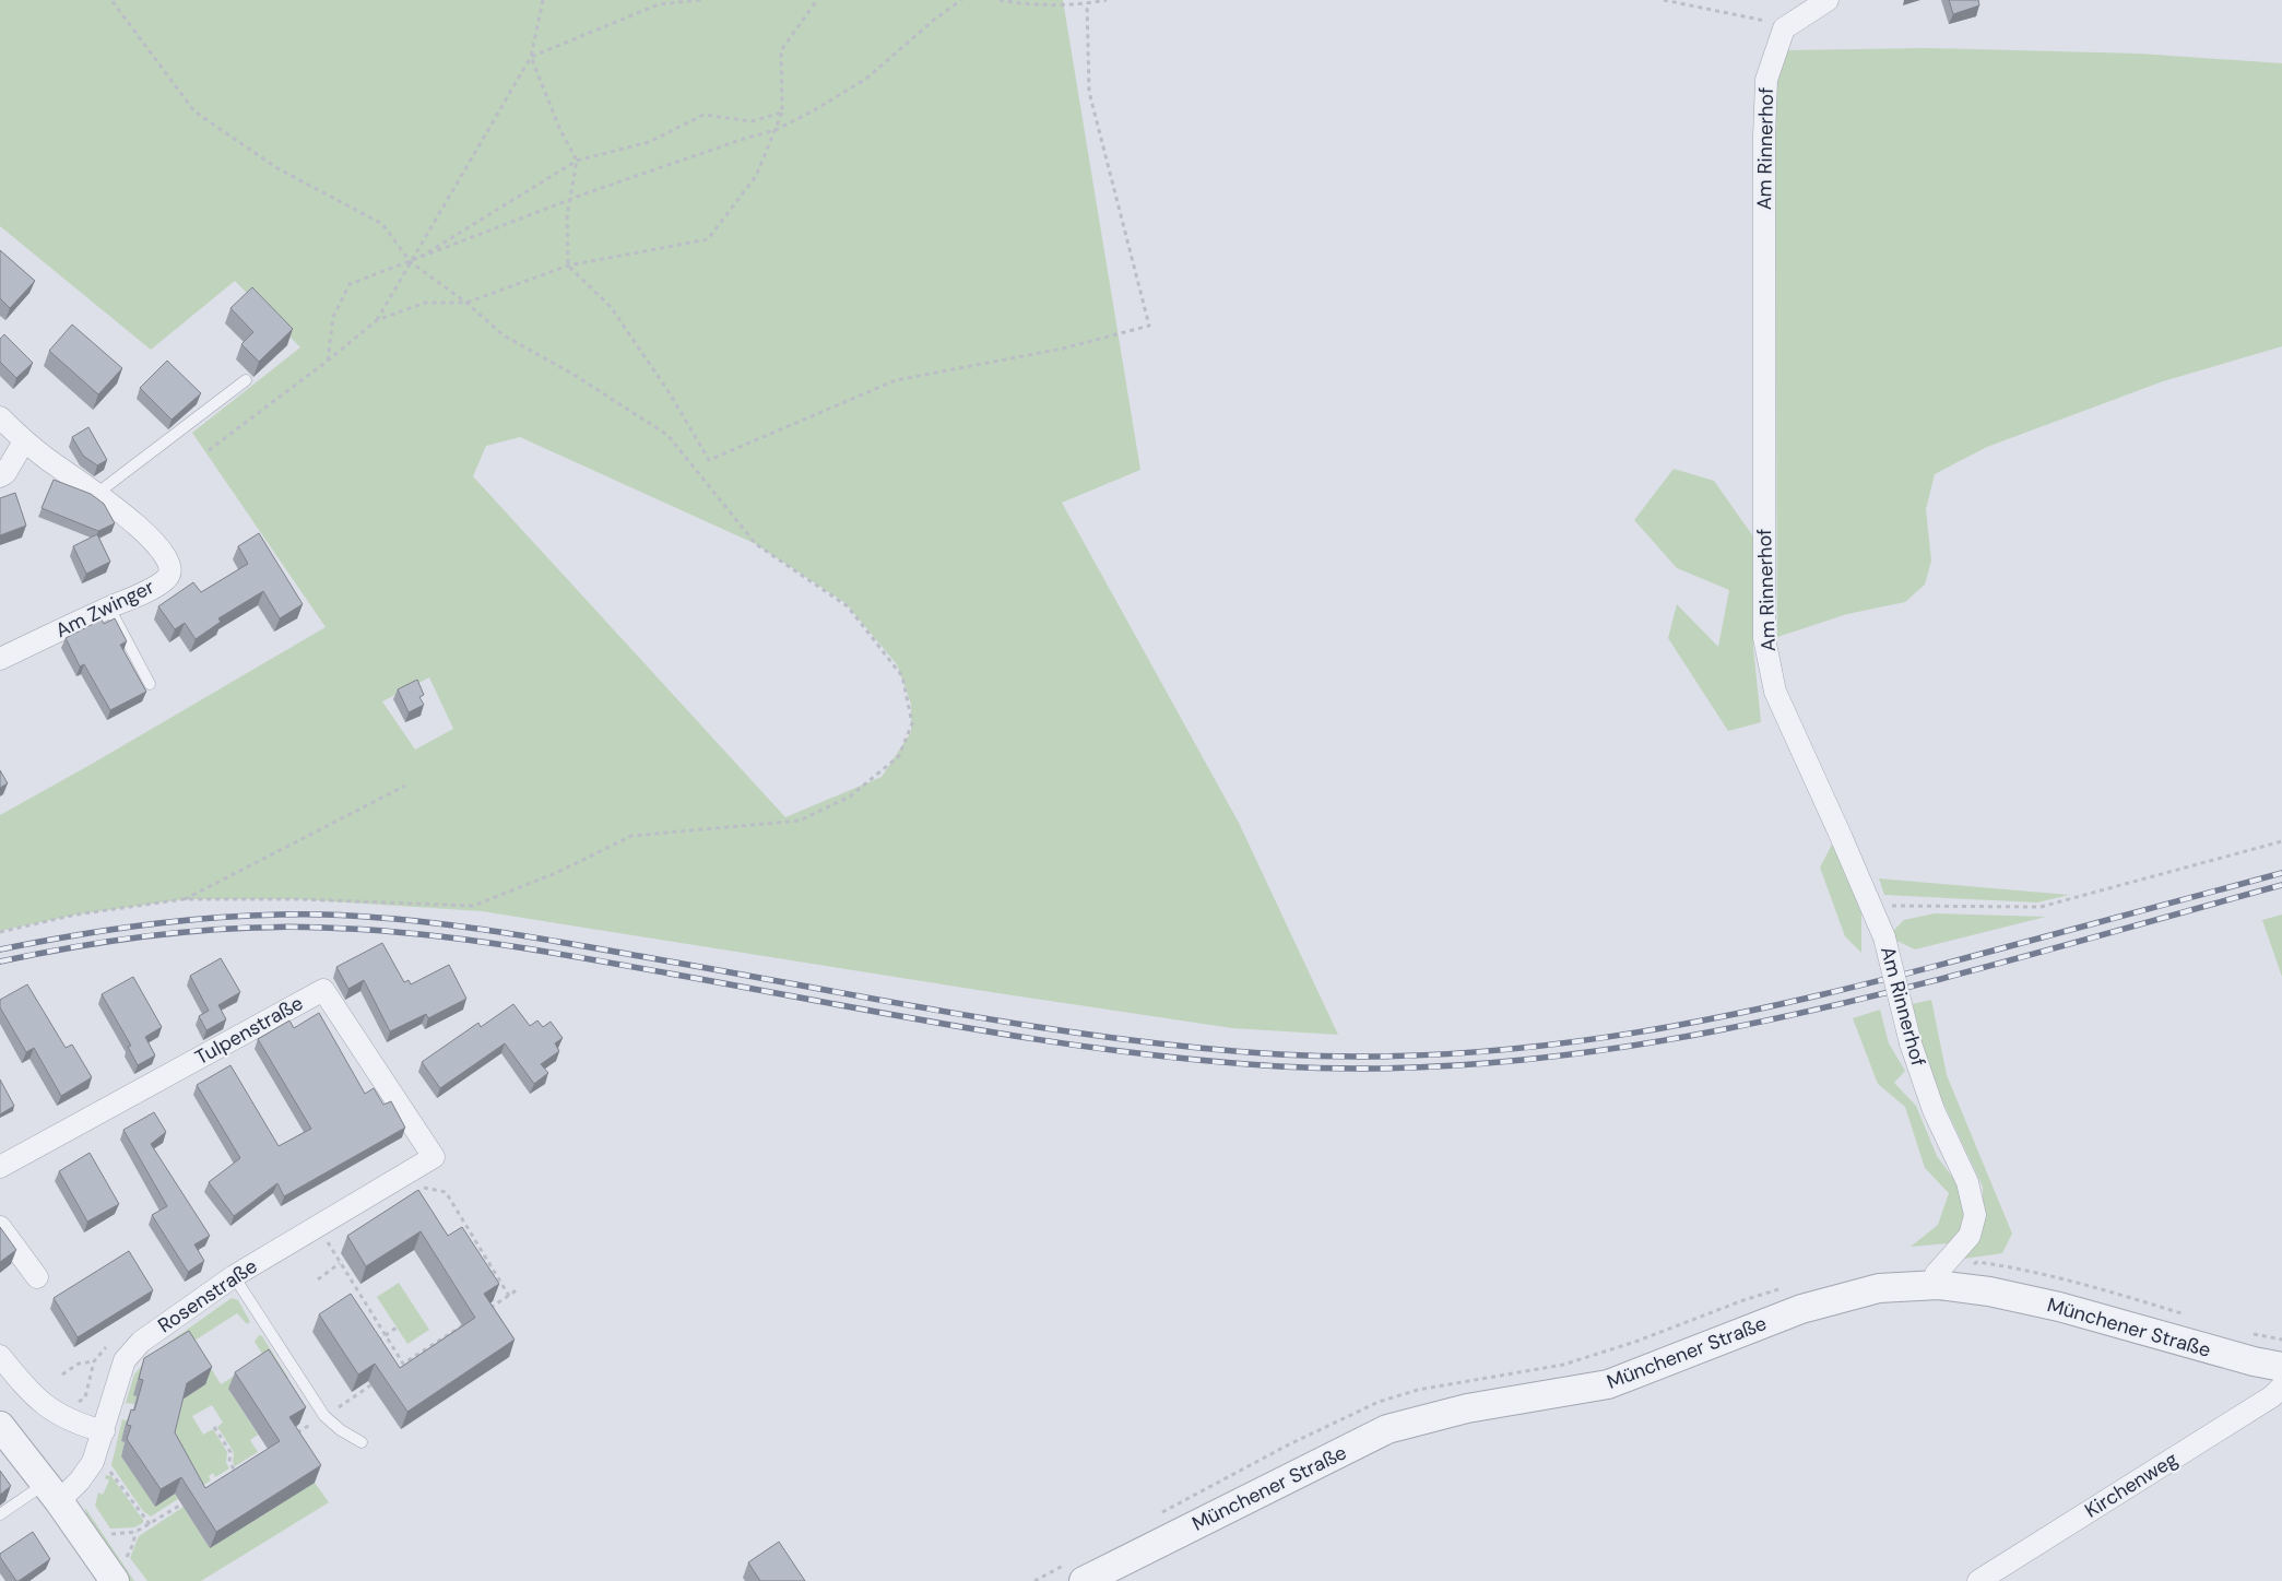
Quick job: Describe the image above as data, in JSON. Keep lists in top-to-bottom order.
{
  "streets": {
    "street": [
      "Am Rinnerhof",
      "Am Zwinger",
      "Tulpenstraße",
      "Rosenstraße",
      "Münchener Straße",
      "Kirchenweg"
    ]
  },
  "crossings": [
    ["Am Rinnerhof", "Münchener Straße"],
    ["Tulpenstraße", "Rosenstraße"]
  ]
}
